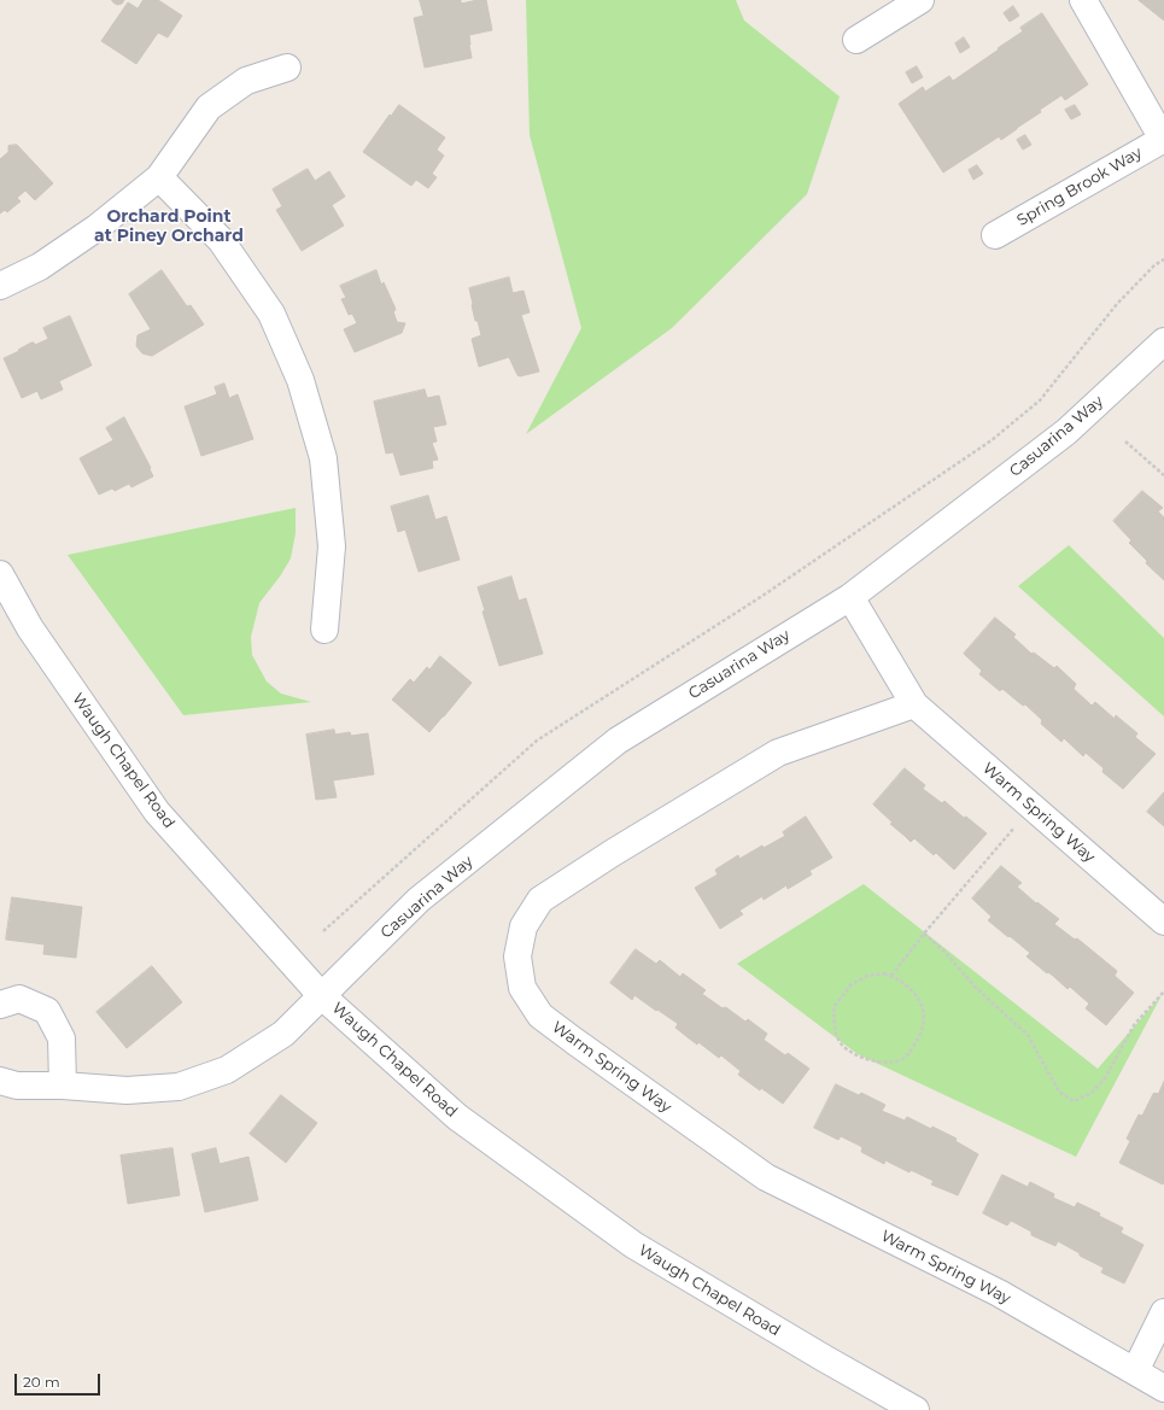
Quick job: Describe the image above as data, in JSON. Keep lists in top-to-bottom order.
{
  "streets": {
    "street": [
      "Spring Brook Way",
      "Casuarina Way",
      "Waugh Chapel Road",
      "Warm Spring Way"
    ]
  },
  "crossings": [
    ["Casuarina Way", "Waugh Chapel Road"],
    ["Casuarina Way", "Warm Spring Way"]
  ],
  "districts": ["Orchard Point at Piney Orchard"],
  "scale_bar": "20 m"
}
